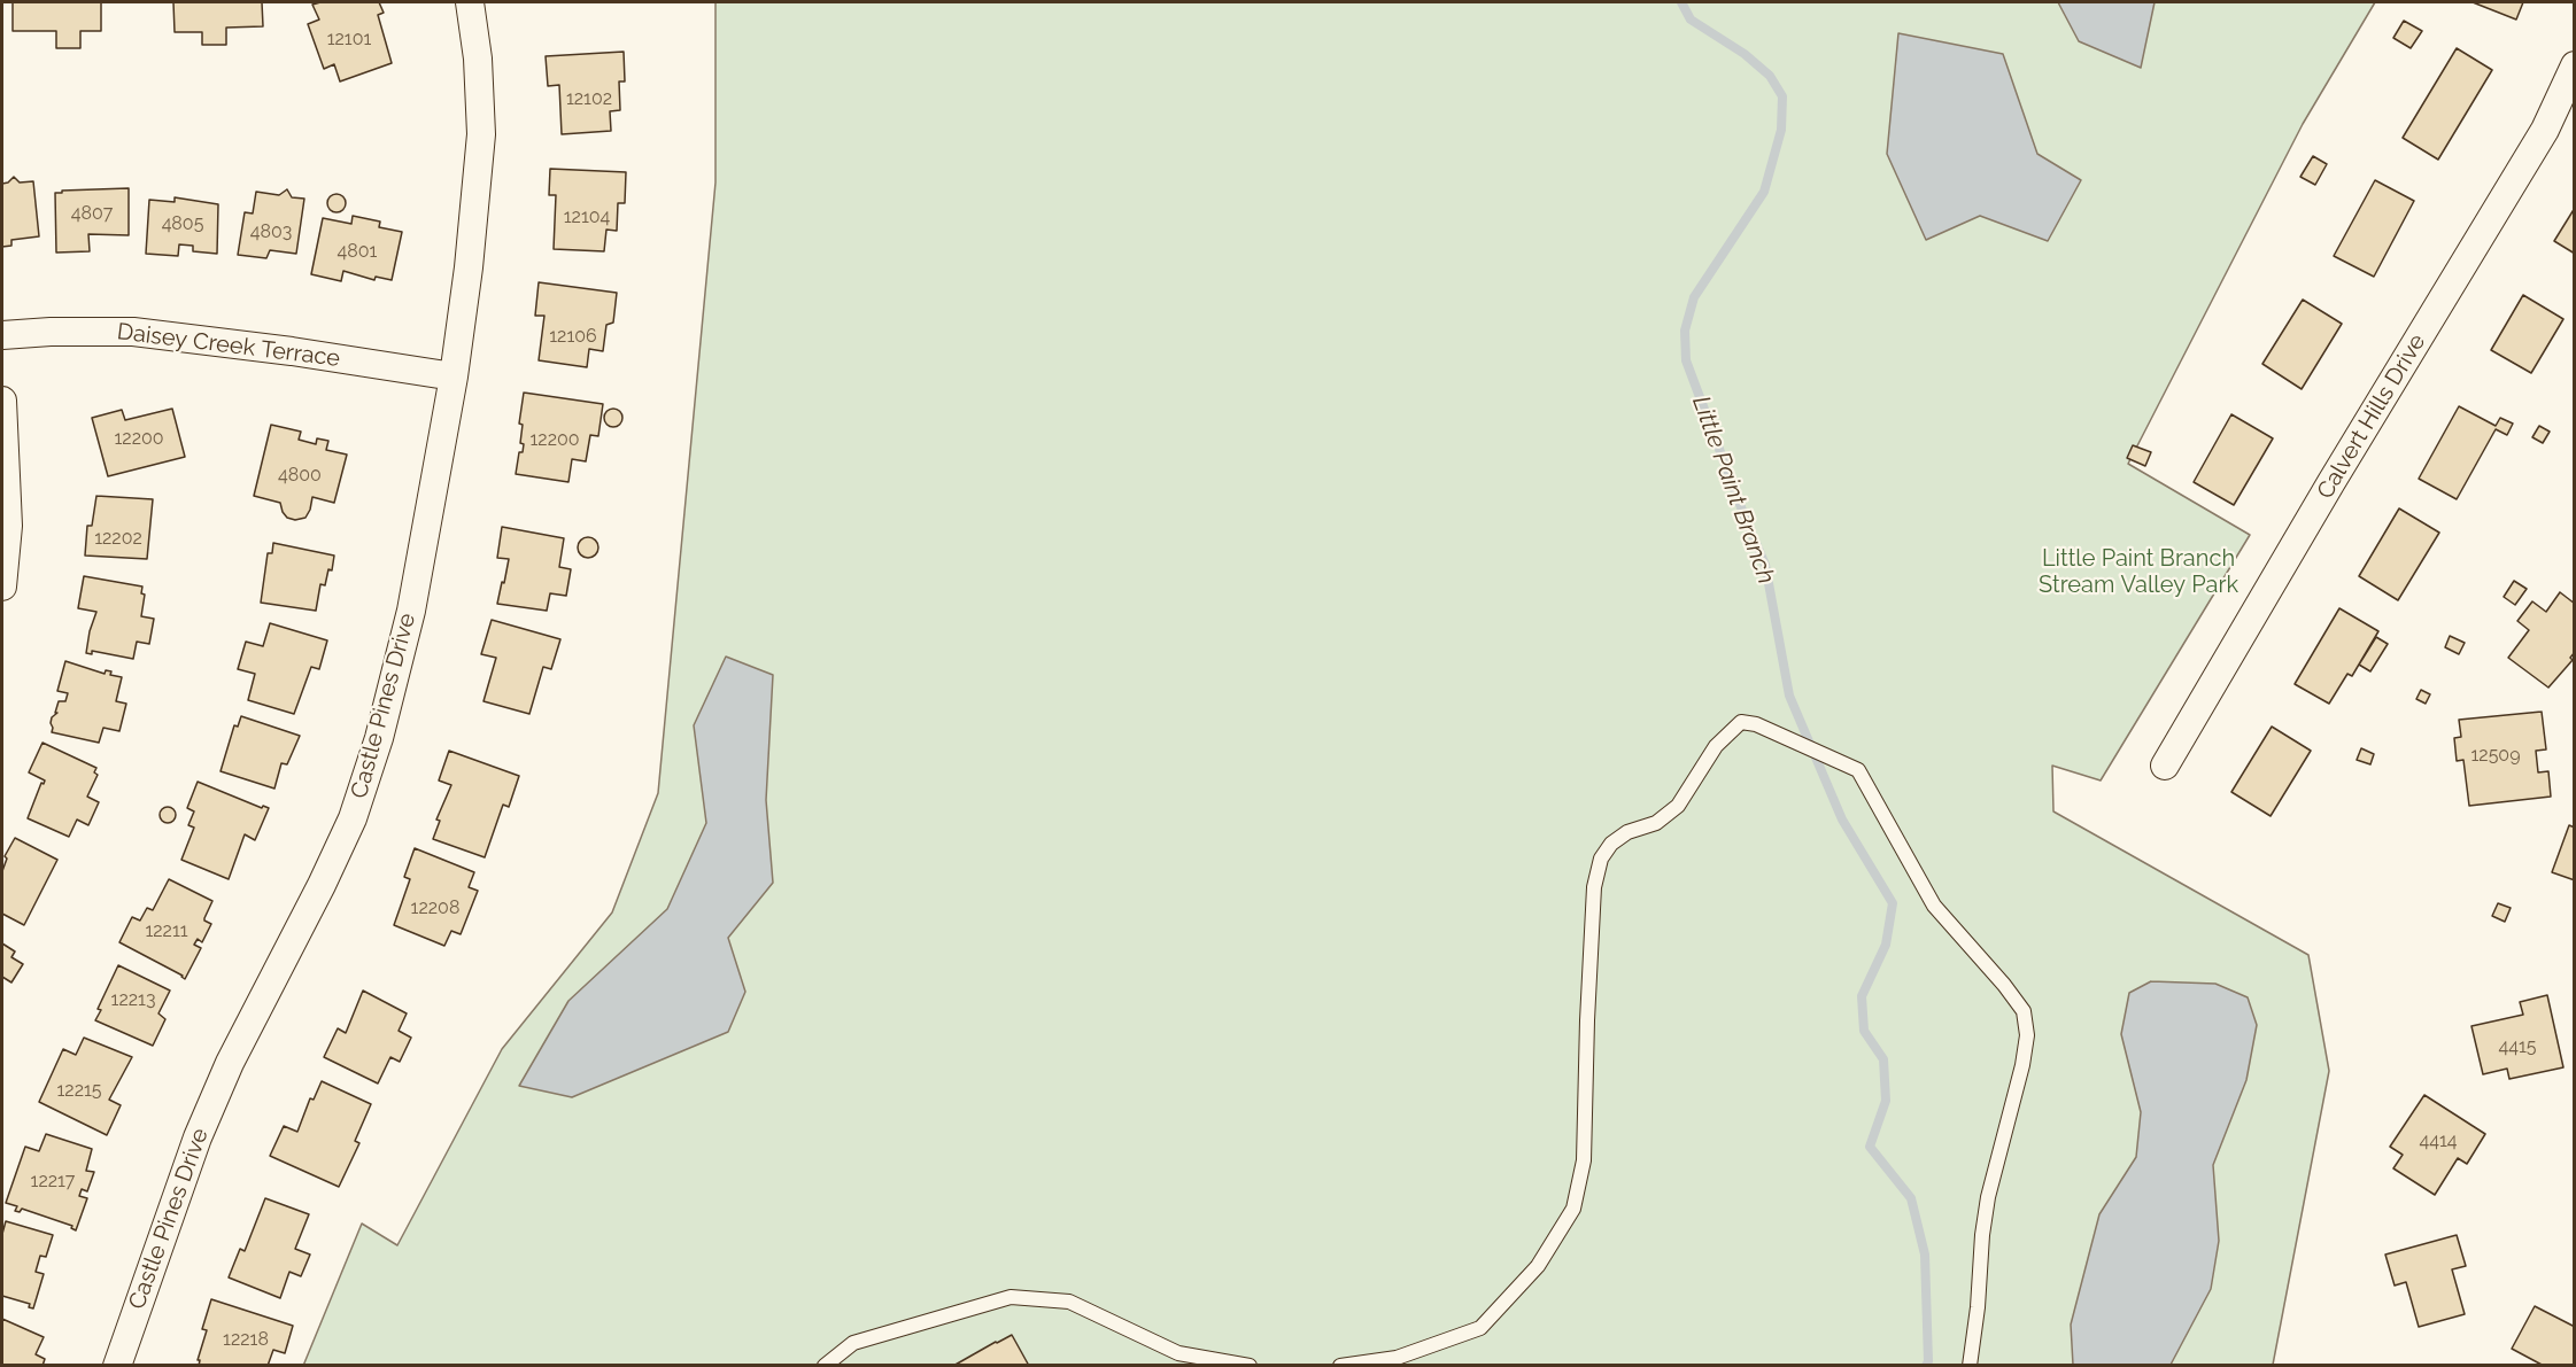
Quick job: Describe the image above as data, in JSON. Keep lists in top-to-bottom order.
{
  "streets": {
    "street": ["Daisey Creek Terrace", "Calvert Hills Drive", "Castle Pines Drive"]
  },
  "crossings": [
    ["Daisey Creek Terrace", "Castle Pines Drive"]
  ],
  "water": ["Little Paint Branch"],
  "parks": ["Little Paint Branch Stream Valley Park"],
  "house_numbers": [
    "12101",
    "12102",
    "4807",
    "12104",
    "4805",
    "4803",
    "4801",
    "12106",
    "12200",
    "12200",
    "4800",
    "12202",
    "12509",
    "12208",
    "12211",
    "12213",
    "4415",
    "12215",
    "4414",
    "12217",
    "12218"
  ]
}
